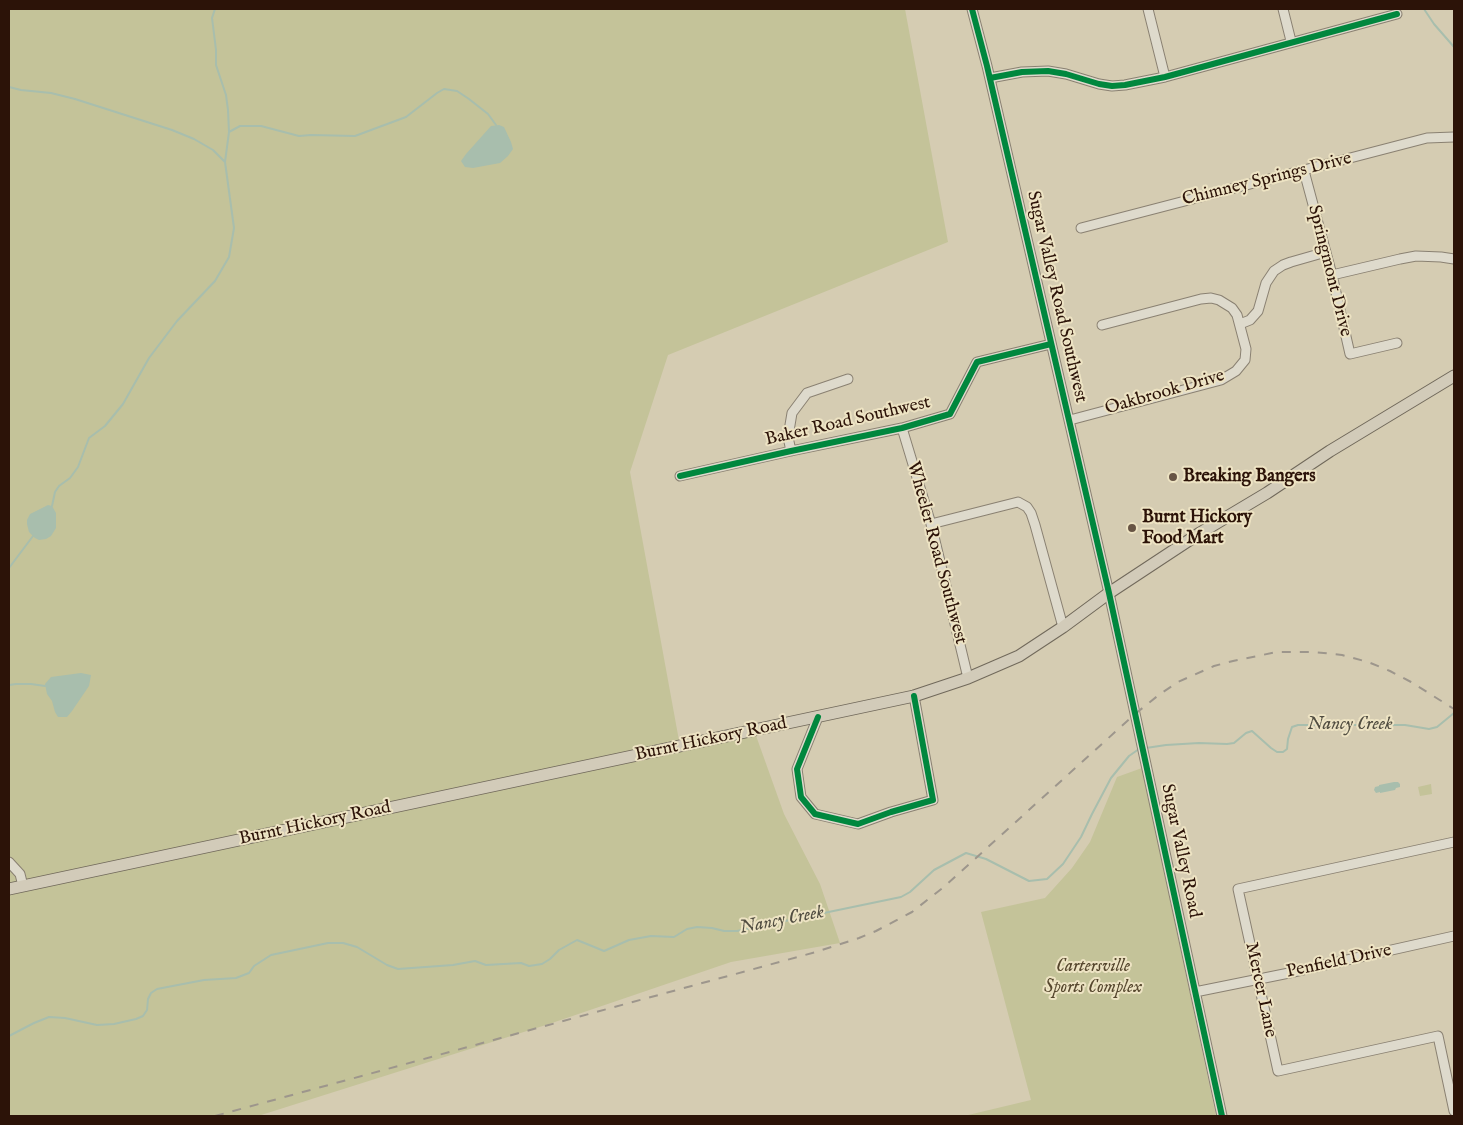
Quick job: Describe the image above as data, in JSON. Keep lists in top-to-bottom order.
{
  "streets": {
    "main road": ["Burnt Hickory Road"],
    "street": [
      "Chimney Springs Drive",
      "Springmont Drive",
      "Sugar Valley Road Southwest",
      "Oakbrook Drive",
      "Baker Road Southwest",
      "Wheeler Road Southwest",
      "Sugar Valley Road",
      "Penfield Drive",
      "Mercer Lane"
    ]
  },
  "crossings": [
    ["Chimney Springs Drive", "Springmont Drive"],
    ["Sugar Valley Road Southwest", "Oakbrook Drive"],
    ["Sugar Valley Road Southwest", "Baker Road Southwest"],
    ["Sugar Valley Road Southwest", "Burnt Hickory Road"],
    ["Sugar Valley Road Southwest", "Sugar Valley Road"],
    ["Baker Road Southwest", "Wheeler Road Southwest"],
    ["Wheeler Road Southwest", "Burnt Hickory Road"],
    ["Burnt Hickory Road", "Sugar Valley Road"],
    ["Sugar Valley Road", "Penfield Drive"],
    ["Penfield Drive", "Mercer Lane"]
  ],
  "water": ["Nancy Creek"],
  "parks": ["Cartersville Sports Complex"],
  "places": ["Breaking Bangers", "Burnt Hickory Food Mart"]
}
